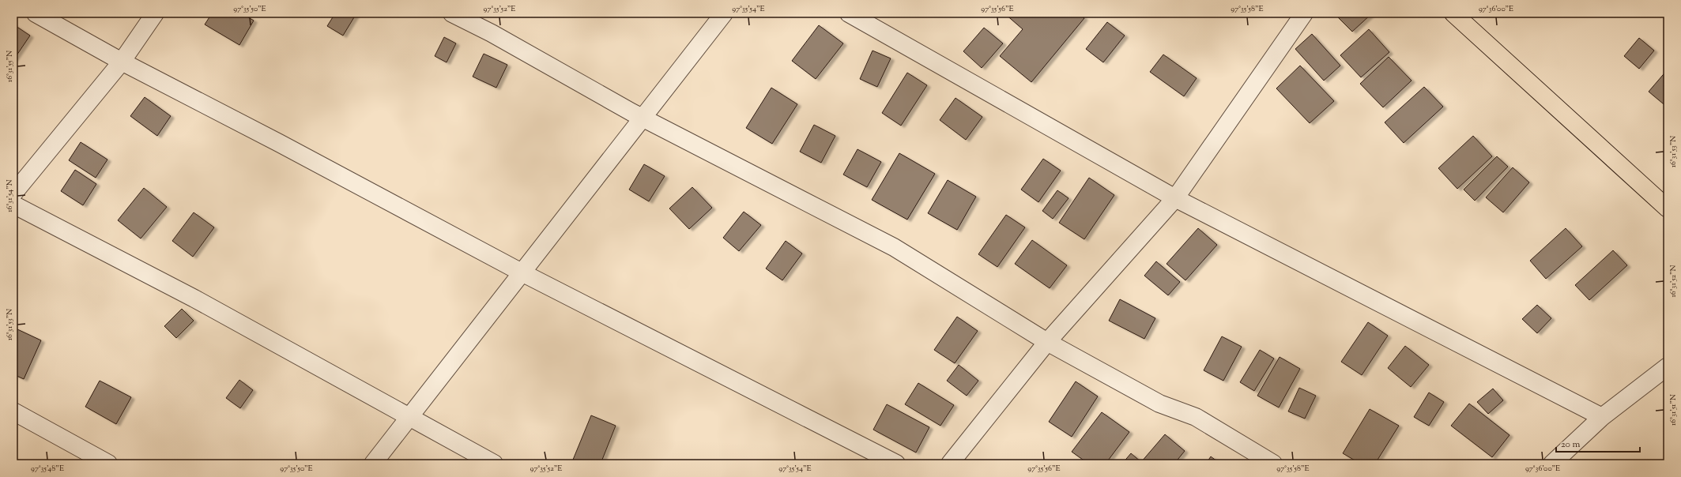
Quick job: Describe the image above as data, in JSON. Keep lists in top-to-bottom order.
{
  "scale_bar": "20 m",
  "coordinates": [
    "97°35'50\"E",
    "97°35'52\"E",
    "97°35'54\"E",
    "97°35'56\"E",
    "97°35'58\"E",
    "97°36'00\"E",
    "16°31'55\"N",
    "16°31'53\"N",
    "16°31'54\"N",
    "16°31'52\"N",
    "16°31'51\"N",
    "97°35'48\"E"
  ]
}
